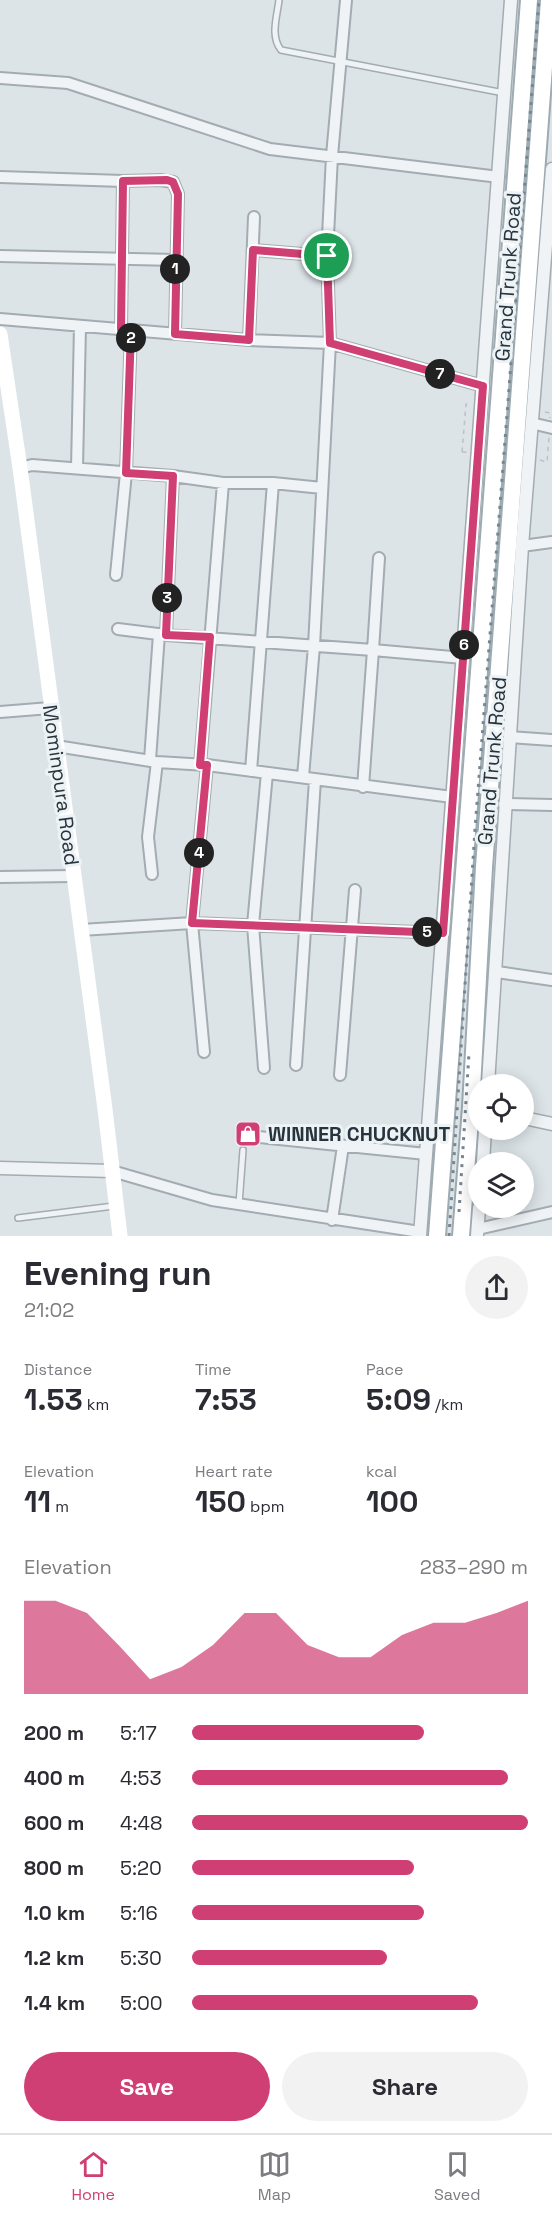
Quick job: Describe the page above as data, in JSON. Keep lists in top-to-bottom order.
{
  "streets": {
    "main road": ["Grand Trunk Road", "Mominpura Road"]
  },
  "places": {
    "shop": ["WINNER CHUCKNUT"]
  },
  "page": {
    "pins": [
      "1",
      "2",
      "7",
      "3",
      "6",
      "4",
      "5"
    ],
    "heading": ["Evening run", "21:02"],
    "stats": [
      ["Distance", "1.53 km"],
      ["Time", "7:53"],
      ["Pace", "5:09 /km"],
      ["Elevation", "11 m"],
      ["Heart rate", "150 bpm"],
      ["kcal", "100"]
    ],
    "chart": ["Elevation", "283–290 m"],
    "list": [
      {
        "name": "200 m",
        "note": "5:17"
      },
      {
        "name": "400 m",
        "note": "4:53"
      },
      {
        "name": "600 m",
        "note": "4:48"
      },
      {
        "name": "800 m",
        "note": "5:20"
      },
      {
        "name": "1.0 km",
        "note": "5:16"
      },
      {
        "name": "1.2 km",
        "note": "5:30"
      },
      {
        "name": "1.4 km",
        "note": "5:00"
      }
    ],
    "buttons": ["Save", "Share"],
    "tabs": ["Home", "Map", "Saved"]
  }
}
